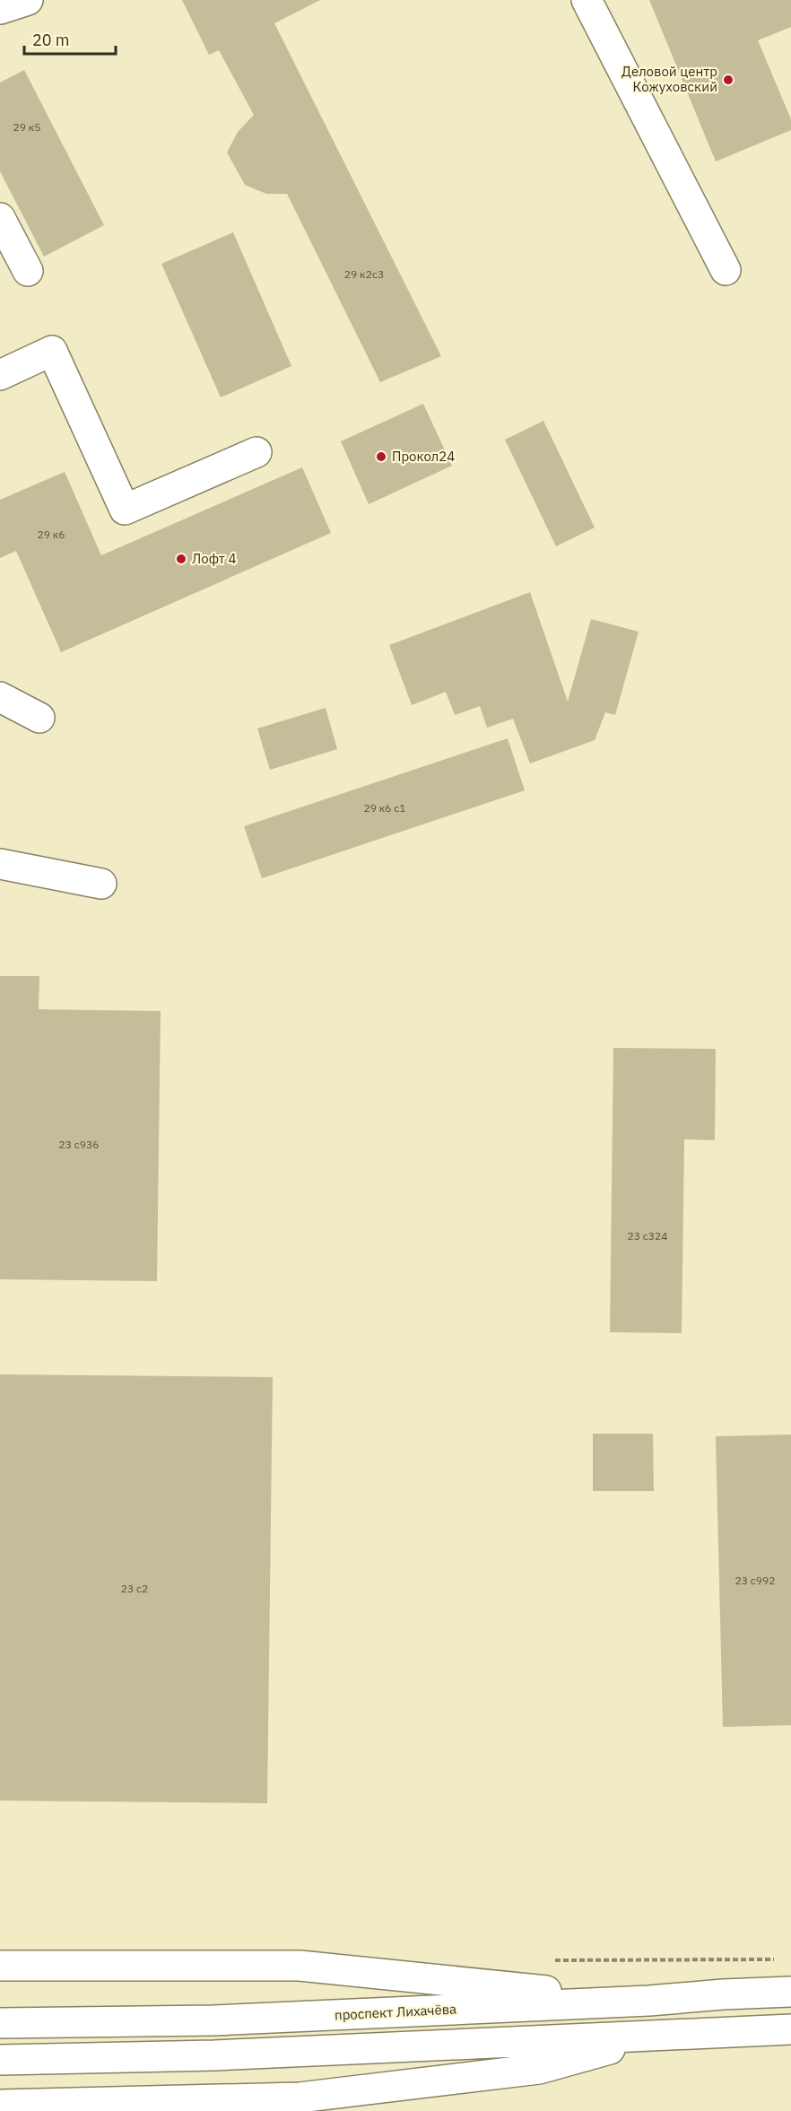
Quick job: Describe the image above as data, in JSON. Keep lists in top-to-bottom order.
{
  "streets": {
    "street": ["проспект Лихачёва"]
  },
  "places": ["Деловой центр Кожуховский", "Прокол24", "Лофт 4"],
  "house_numbers": [
    "29 к5",
    "29 к2с3",
    "29 к6",
    "29 к6 с1",
    "23 с936",
    "23 с324",
    "23 с992",
    "23 с2"
  ],
  "scale_bar": "20 m"
}
